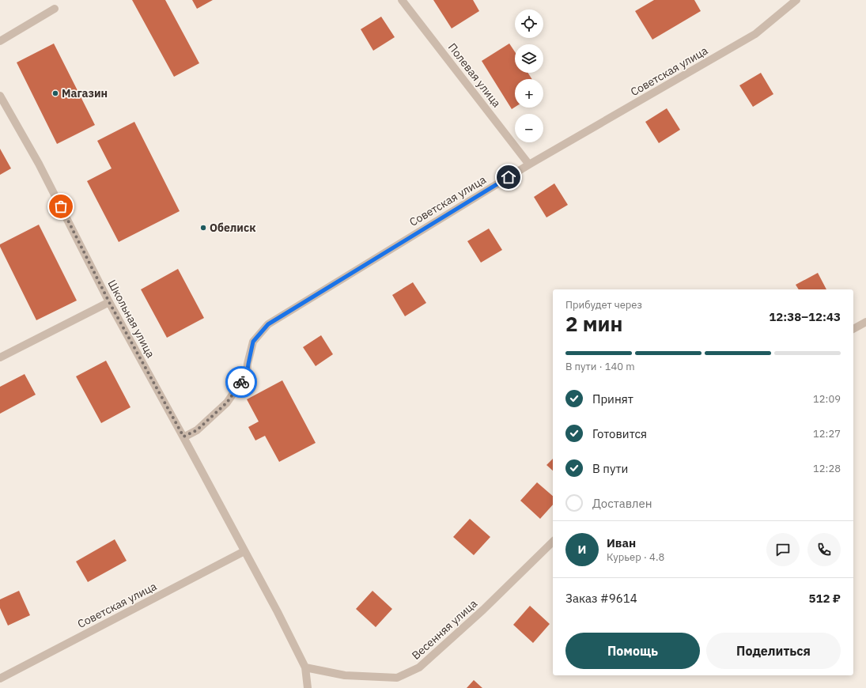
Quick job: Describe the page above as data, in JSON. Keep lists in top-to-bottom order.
{
  "streets": {
    "street": [
      "Советская улица",
      "Полевая улица",
      "Школьная улица",
      "Весенняя улица"
    ]
  },
  "crossings": [
    ["Советская улица", "Полевая улица"],
    ["Советская улица", "Школьная улица"],
    ["Школьная улица", "Весенняя улица"]
  ],
  "places": ["Магазин", "Обелиск"],
  "page": {
    "map_buttons": ["+", "−"],
    "heading": ["2 мин", "Прибудет через", "12:38–12:43"],
    "panel": [
      "Иван",
      "Курьер · 4.8",
      "Заказ #9614",
      "512 ₽"
    ],
    "bar": "В пути · 140 m",
    "list": [
      ["Принят", "12:09"],
      ["Готовится", "12:27"],
      ["В пути", "12:28"],
      "Доставлен"
    ],
    "round": "И",
    "buttons": ["Помощь", "Поделиться"]
  }
}
